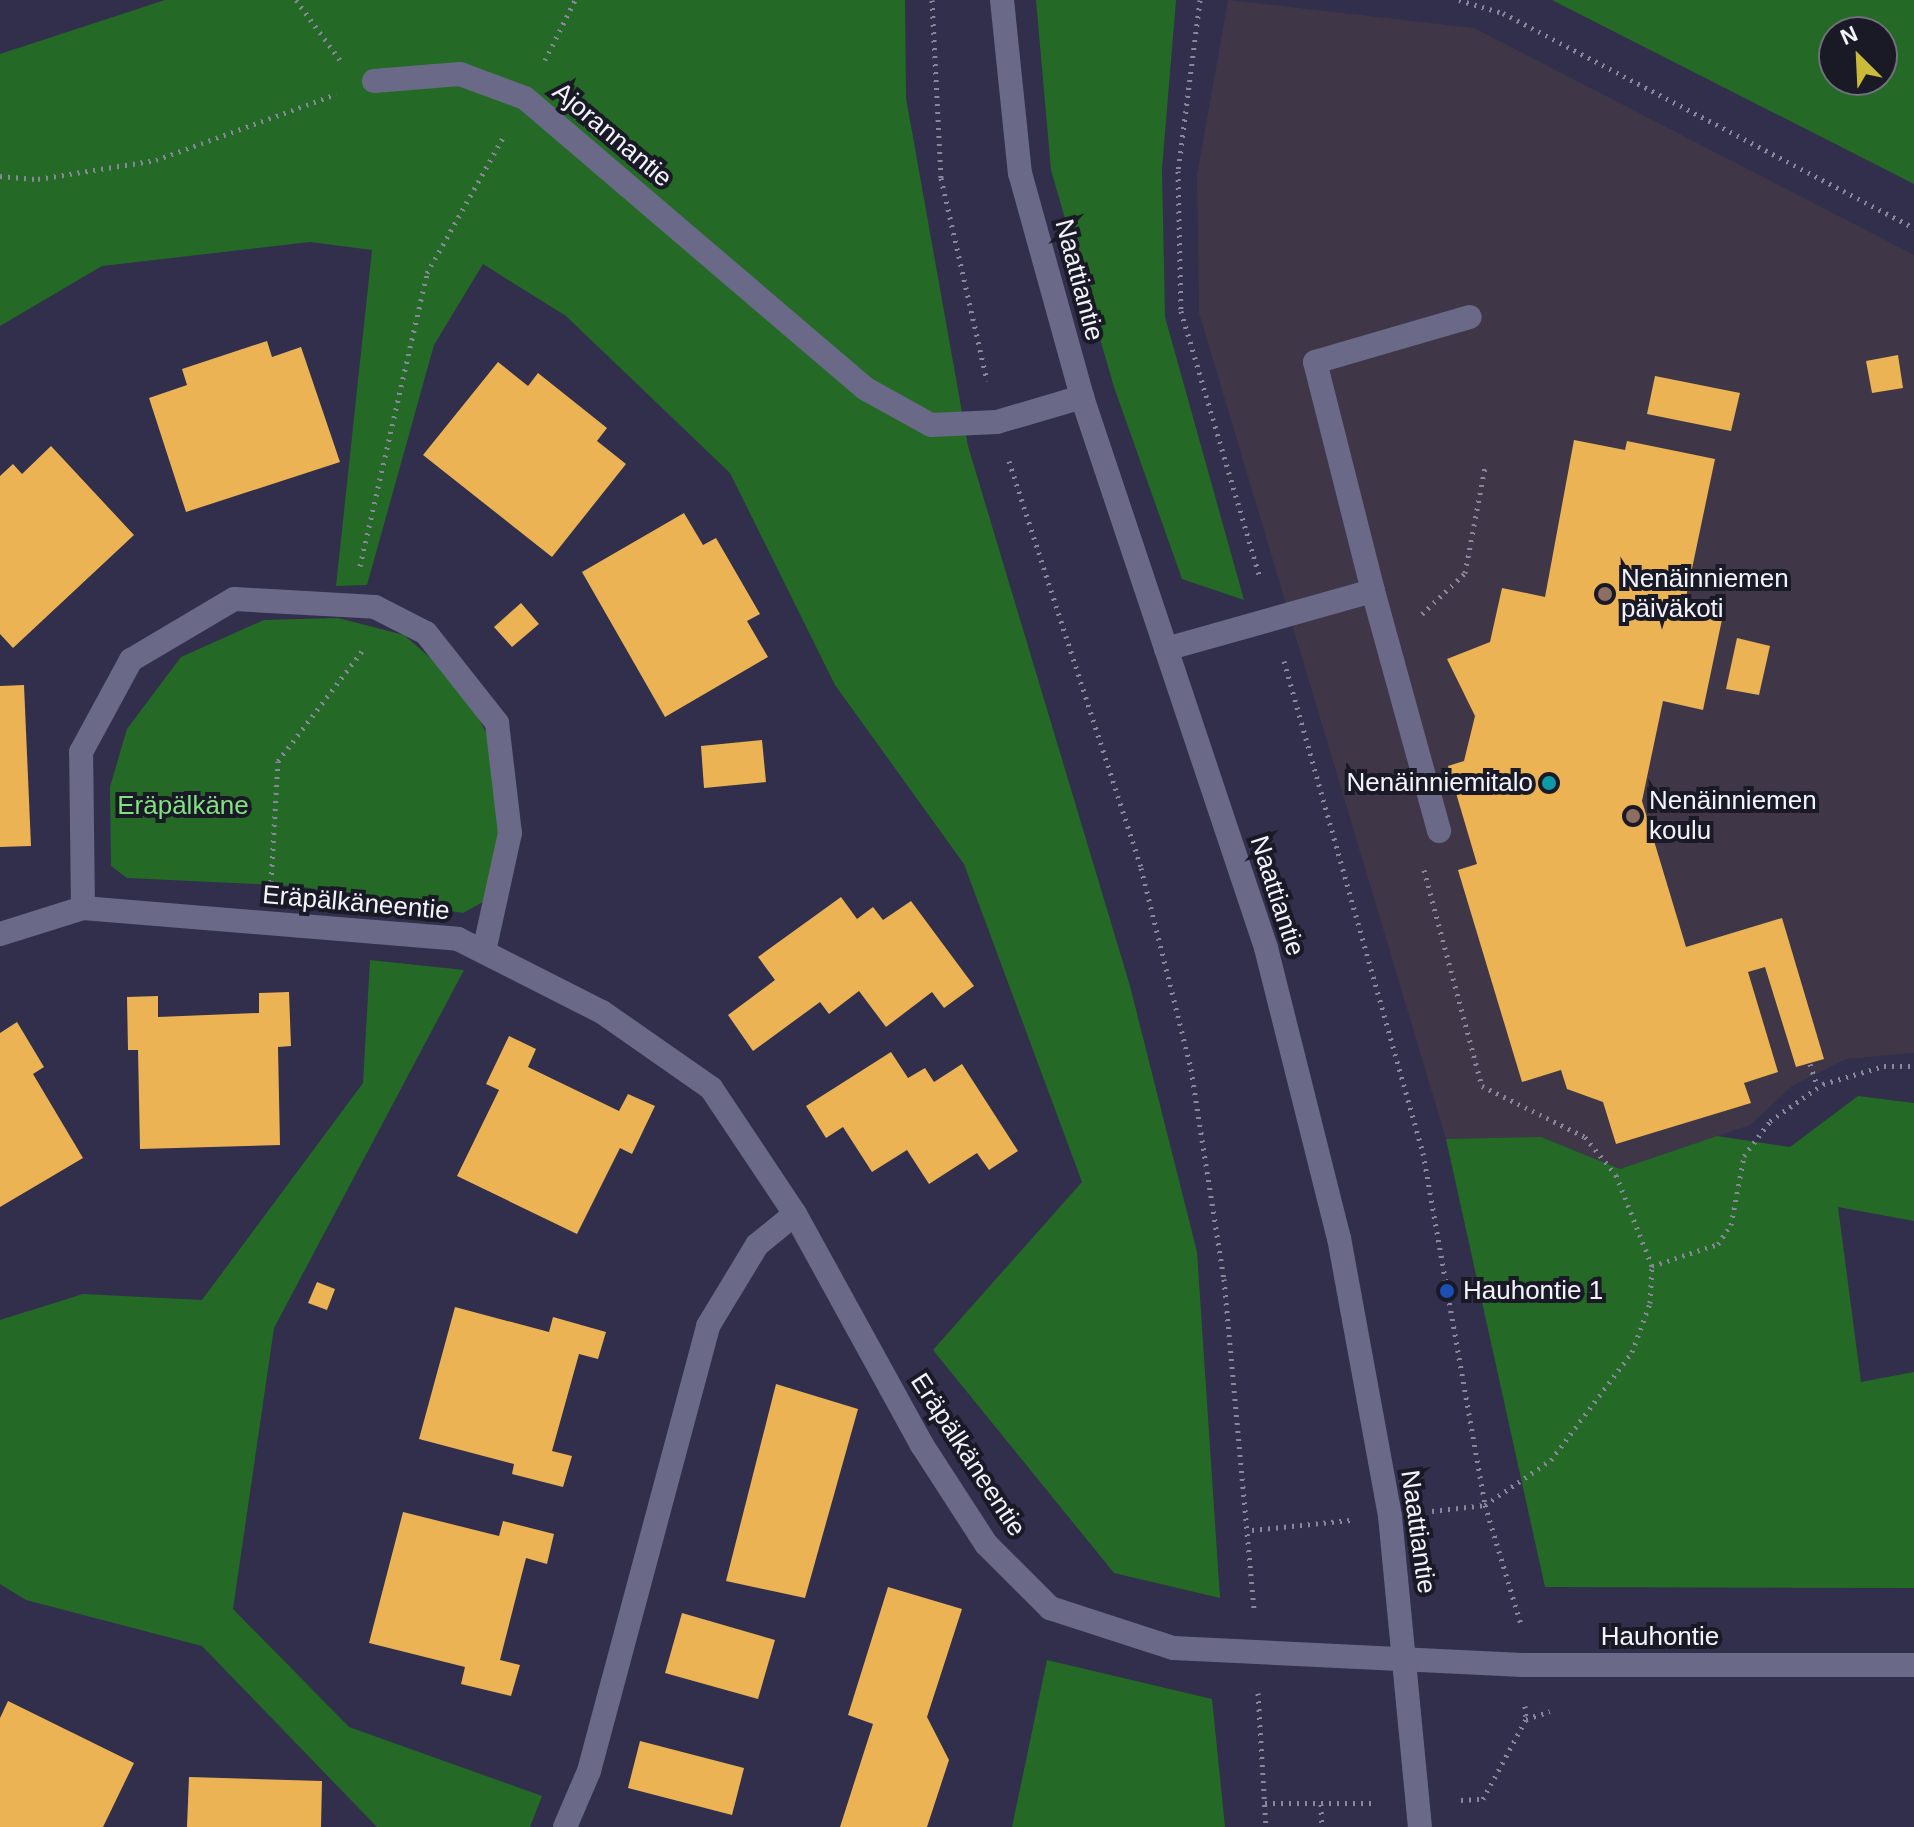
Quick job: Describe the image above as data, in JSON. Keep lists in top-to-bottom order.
{
  "streets": {
    "street": [
      "Ajorannantie",
      "Naattiantie",
      "Eräpälkäneentie",
      "Hauhontie"
    ]
  },
  "crossings": [
    ["Ajorannantie", "Naattiantie"],
    ["Naattiantie", "Eräpälkäneentie"],
    ["Naattiantie", "Hauhontie"],
    ["Eräpälkäneentie", "Hauhontie"]
  ],
  "parks": ["Eräpälkäne"],
  "places": [
    "Nenäinniemen päiväkoti",
    "Nenäinniemitalo",
    "Nenäinniemen koulu",
    "Hauhontie 1"
  ],
  "north": "top left"
}
